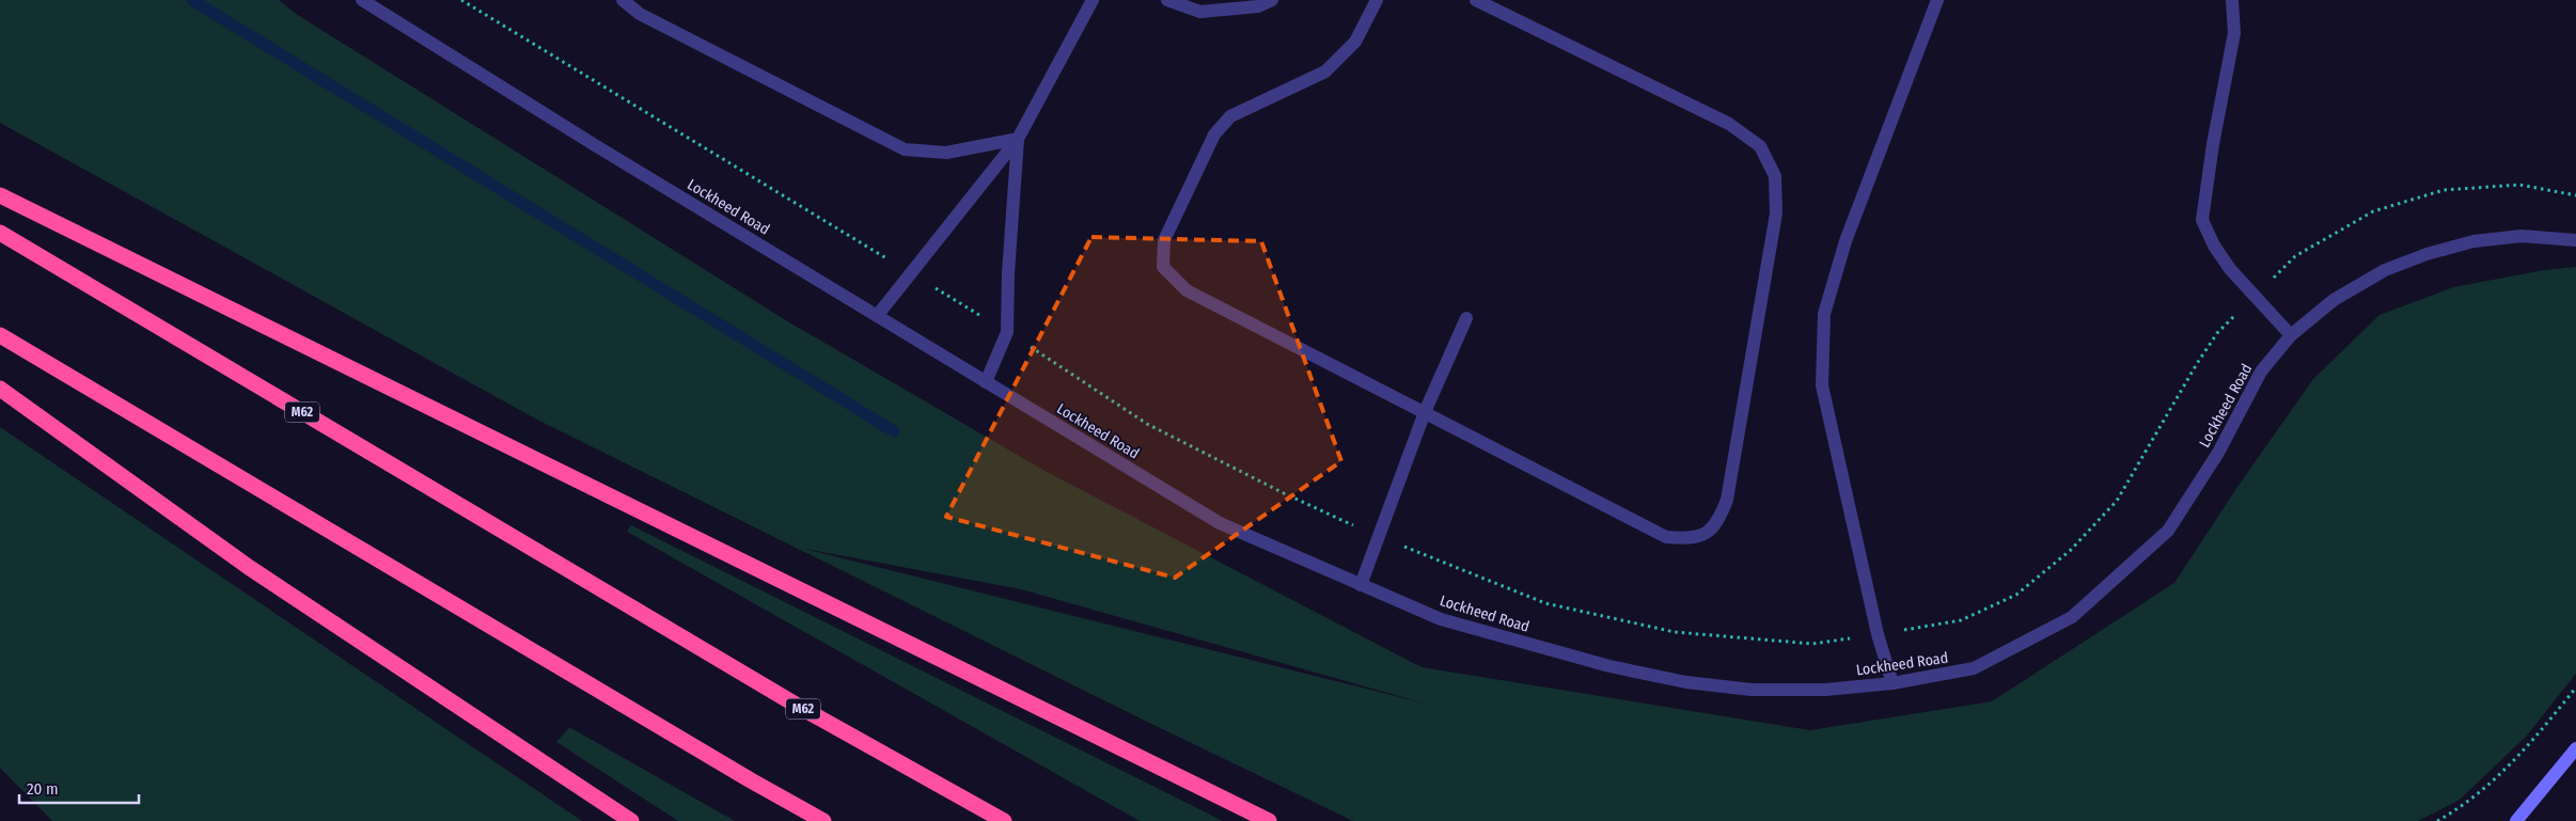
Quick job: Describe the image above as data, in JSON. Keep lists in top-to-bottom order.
{
  "streets": {
    "highway": ["M62"],
    "street": ["Lockheed Road"]
  },
  "scale_bar": "20 m"
}
